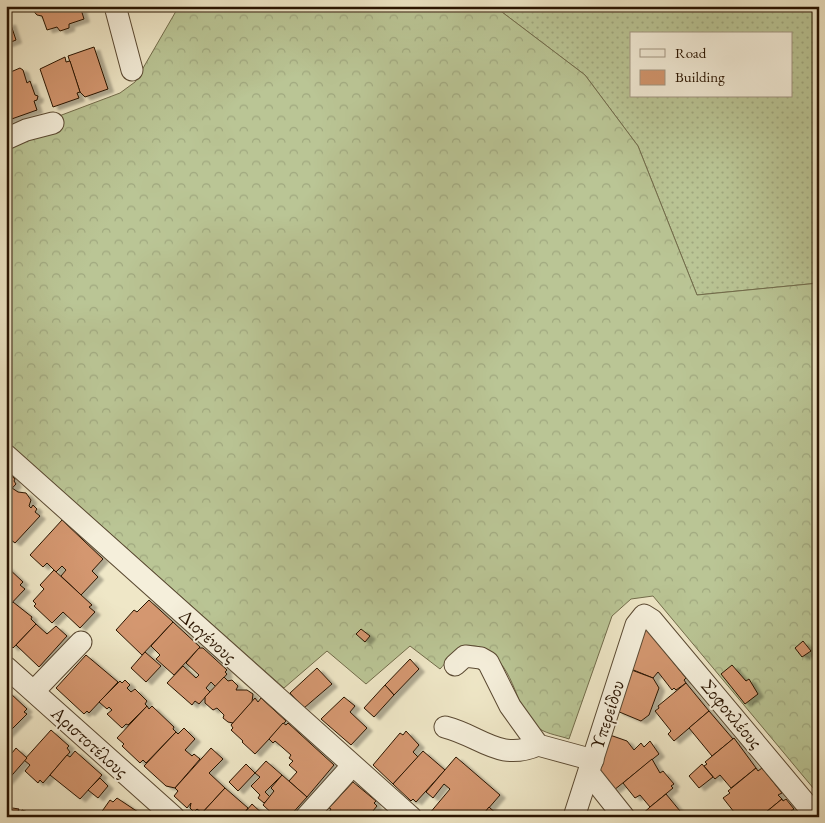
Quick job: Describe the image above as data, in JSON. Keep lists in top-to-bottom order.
{
  "streets": {
    "street": [
      "Διογένους",
      "Σοφοκλέους",
      "Υπερείδου",
      "Αριστοτέλους"
    ]
  },
  "crossings": [
    ["Σοφοκλέους", "Υπερείδου"]
  ],
  "legend": ["Road", "Building"]
}
